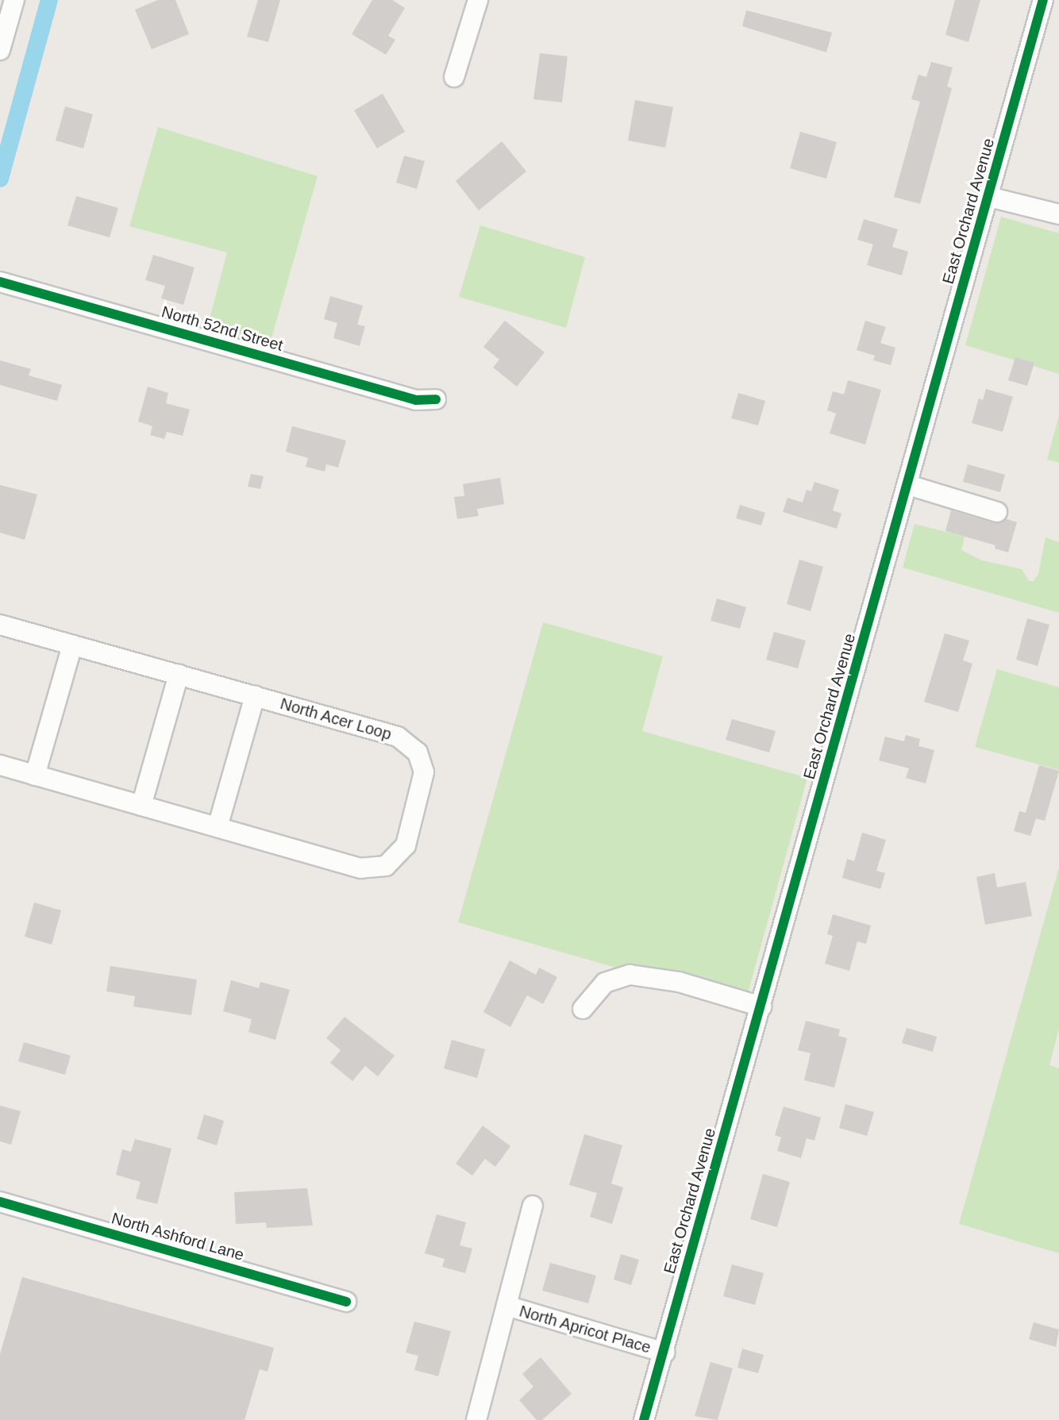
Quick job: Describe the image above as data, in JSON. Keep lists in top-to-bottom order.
{
  "streets": {
    "street": [
      "East Orchard Avenue",
      "North 52nd Street",
      "North Acer Loop",
      "North Ashford Lane",
      "North Apricot Place"
    ]
  },
  "crossings": [
    ["East Orchard Avenue", "North Apricot Place"]
  ]
}
